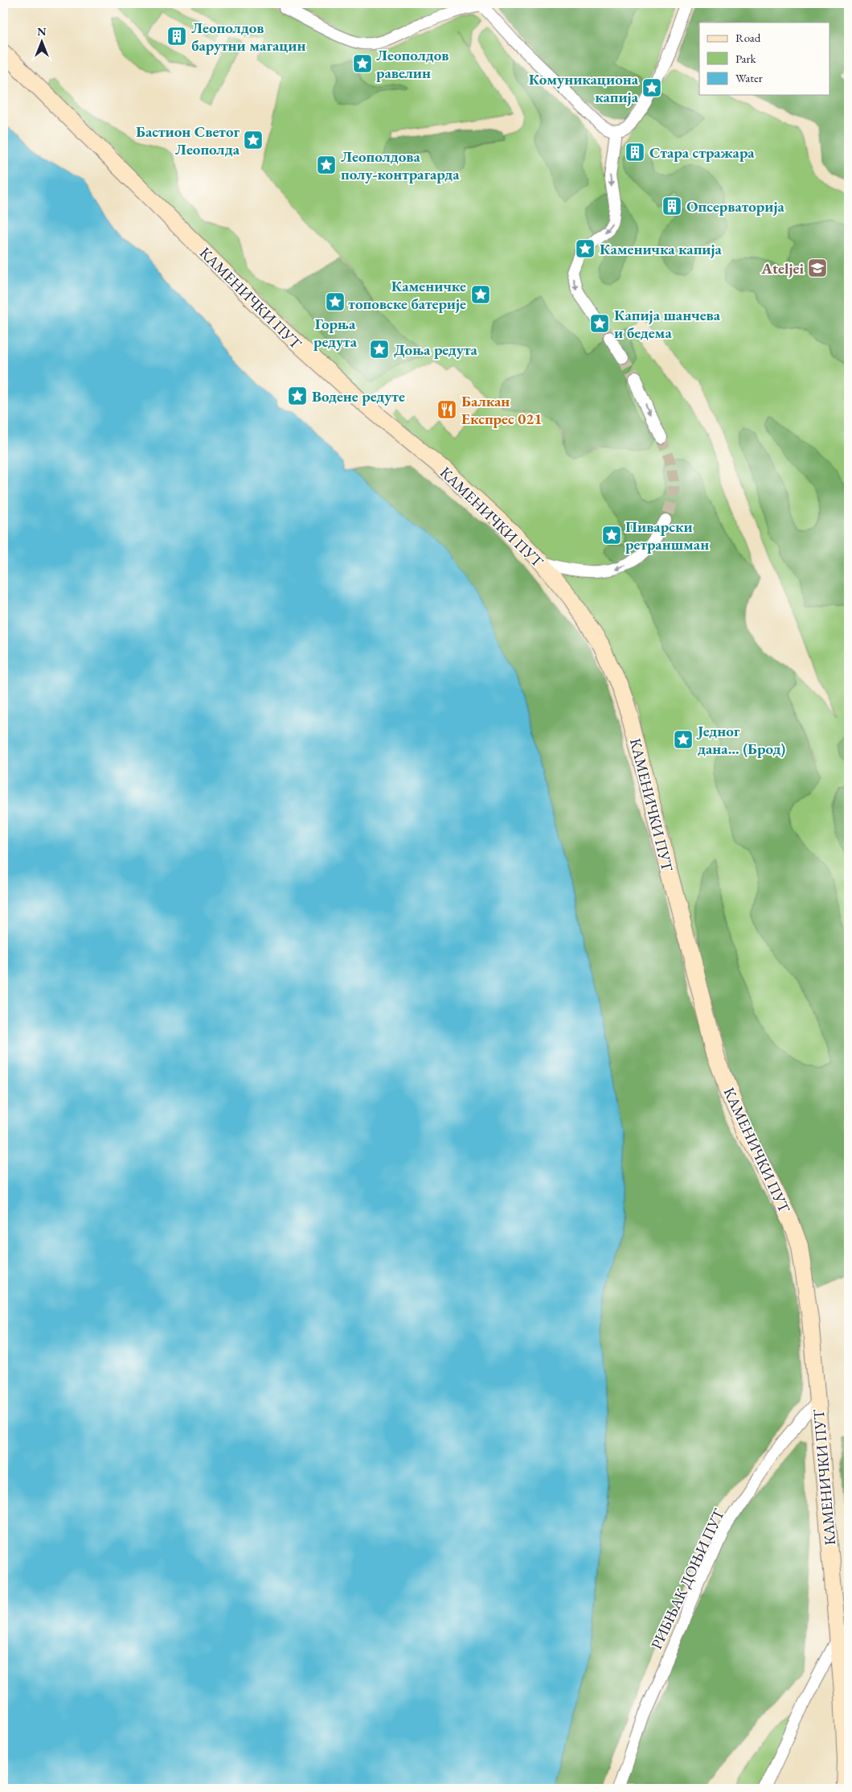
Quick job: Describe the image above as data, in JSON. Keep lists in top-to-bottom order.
{
  "streets": {
    "main road": ["КАМЕНИЧКИ ПУТ"],
    "street": ["РИБЊАК ДОЊИ ПУТ"]
  },
  "crossings": [
    ["КАМЕНИЧКИ ПУТ", "РИБЊАК ДОЊИ ПУТ"]
  ],
  "places": {
    "building": ["Леополдов барутни магацин", "Стара стражара", "Опсерваторија"],
    "place": [
      "Леополдов равелин",
      "Комуникациона капија",
      "Бастион Светог Леополда",
      "Леополдова полу-контрагарда",
      "Каменичка капија",
      "Каменичке топовске батерије",
      "Горња редута",
      "Капија шанчева и бедема",
      "Доња редута",
      "Водене редуте",
      "Пиварски ретраншман",
      "Једног дана... (Брод)"
    ],
    "school or university": ["Ateljei"],
    "restaurant": ["Балкан Експрес 021"]
  },
  "legend": ["Road", "Park", "Water"],
  "north": "top"
}
